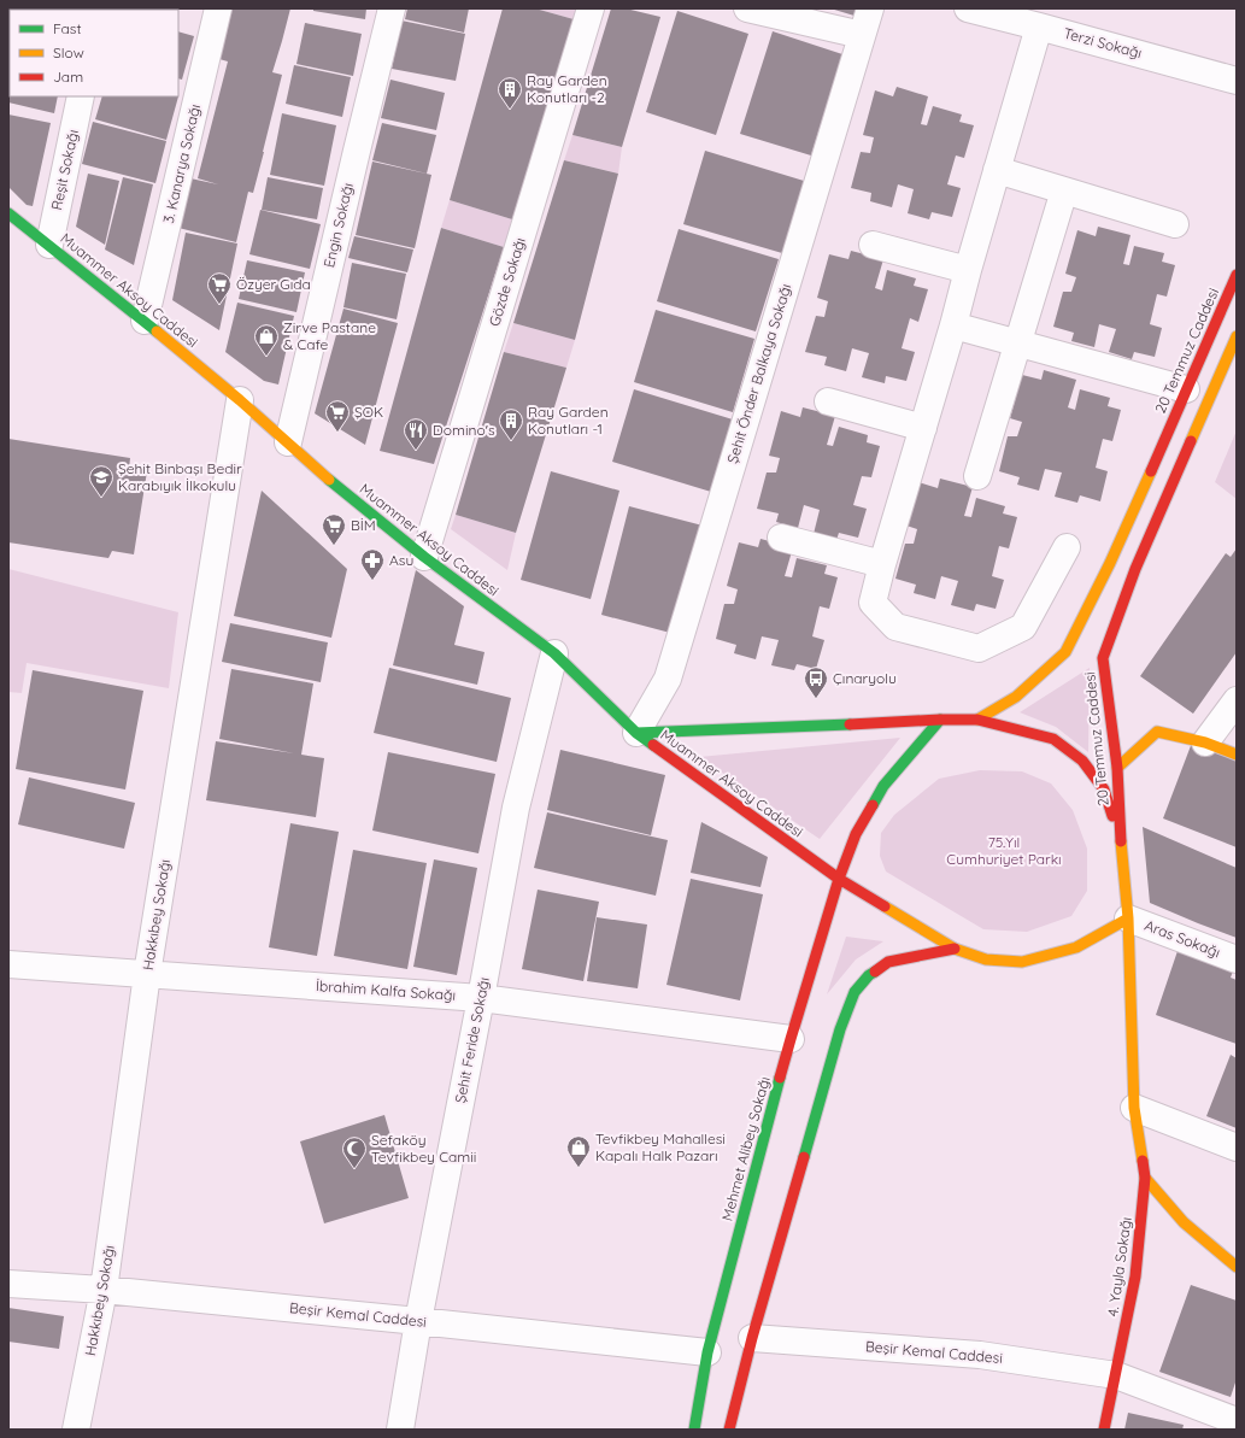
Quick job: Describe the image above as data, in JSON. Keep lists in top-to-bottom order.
{
  "streets": {
    "main road": [
      "Muammer Aksoy Caddesi",
      "20 Temmuz Caddesi",
      "Mehmet Alibey Sokağı",
      "4. Yayla Sokağı"
    ],
    "street": [
      "Terzi Sokağı",
      "3. Kanarya Sokağı",
      "Reşit Sokağı",
      "Engin Sokağı",
      "Gözde Sokağı",
      "Şehit Önder Balkaya Sokağı",
      "Hakkıbey Sokağı",
      "Aras Sokağı",
      "İbrahim Kalfa Sokağı",
      "Şehit Feride Sokağı",
      "Beşir Kemal Caddesi"
    ]
  },
  "crossings": [
    ["3. Kanarya Sokağı", "Muammer Aksoy Caddesi"],
    ["Reşit Sokağı", "Muammer Aksoy Caddesi"],
    ["Engin Sokağı", "Muammer Aksoy Caddesi"],
    ["Gözde Sokağı", "Muammer Aksoy Caddesi"],
    ["Muammer Aksoy Caddesi", "20 Temmuz Caddesi"],
    ["Muammer Aksoy Caddesi", "Şehit Önder Balkaya Sokağı"],
    ["Muammer Aksoy Caddesi", "Hakkıbey Sokağı"],
    ["Muammer Aksoy Caddesi", "Aras Sokağı"],
    ["Muammer Aksoy Caddesi", "Şehit Feride Sokağı"],
    ["Muammer Aksoy Caddesi", "Mehmet Alibey Sokağı"],
    ["20 Temmuz Caddesi", "Aras Sokağı"],
    ["20 Temmuz Caddesi", "4. Yayla Sokağı"],
    ["Hakkıbey Sokağı", "İbrahim Kalfa Sokağı"],
    ["Hakkıbey Sokağı", "Beşir Kemal Caddesi"],
    ["İbrahim Kalfa Sokağı", "Şehit Feride Sokağı"],
    ["İbrahim Kalfa Sokağı", "Mehmet Alibey Sokağı"],
    ["Şehit Feride Sokağı", "Beşir Kemal Caddesi"],
    ["Mehmet Alibey Sokağı", "Beşir Kemal Caddesi"],
    ["4. Yayla Sokağı", "Beşir Kemal Caddesi"]
  ],
  "parks": ["75.Yıl Cumhuriyet Parkı"],
  "places": {
    "building": ["Ray Garden Konutları -2", "Ray Garden Konutları -1"],
    "supermarket": ["Özyer Gıda", "ŞOK", "BİM"],
    "shop": ["Zirve Pastane & Cafe", "Tevfikbey Mahallesi Kapalı Halk Pazarı"],
    "restaurant": ["Domino's"],
    "school or university": ["Şehit Binbaşı Bedir Karabıyık İlkokulu"],
    "pharmacy": ["Asu"],
    "bus stop": ["Çınaryolu"],
    "mosque": ["Sefaköy Tevfikbey Camii"]
  },
  "legend": ["Fast", "Slow", "Jam"]
}
